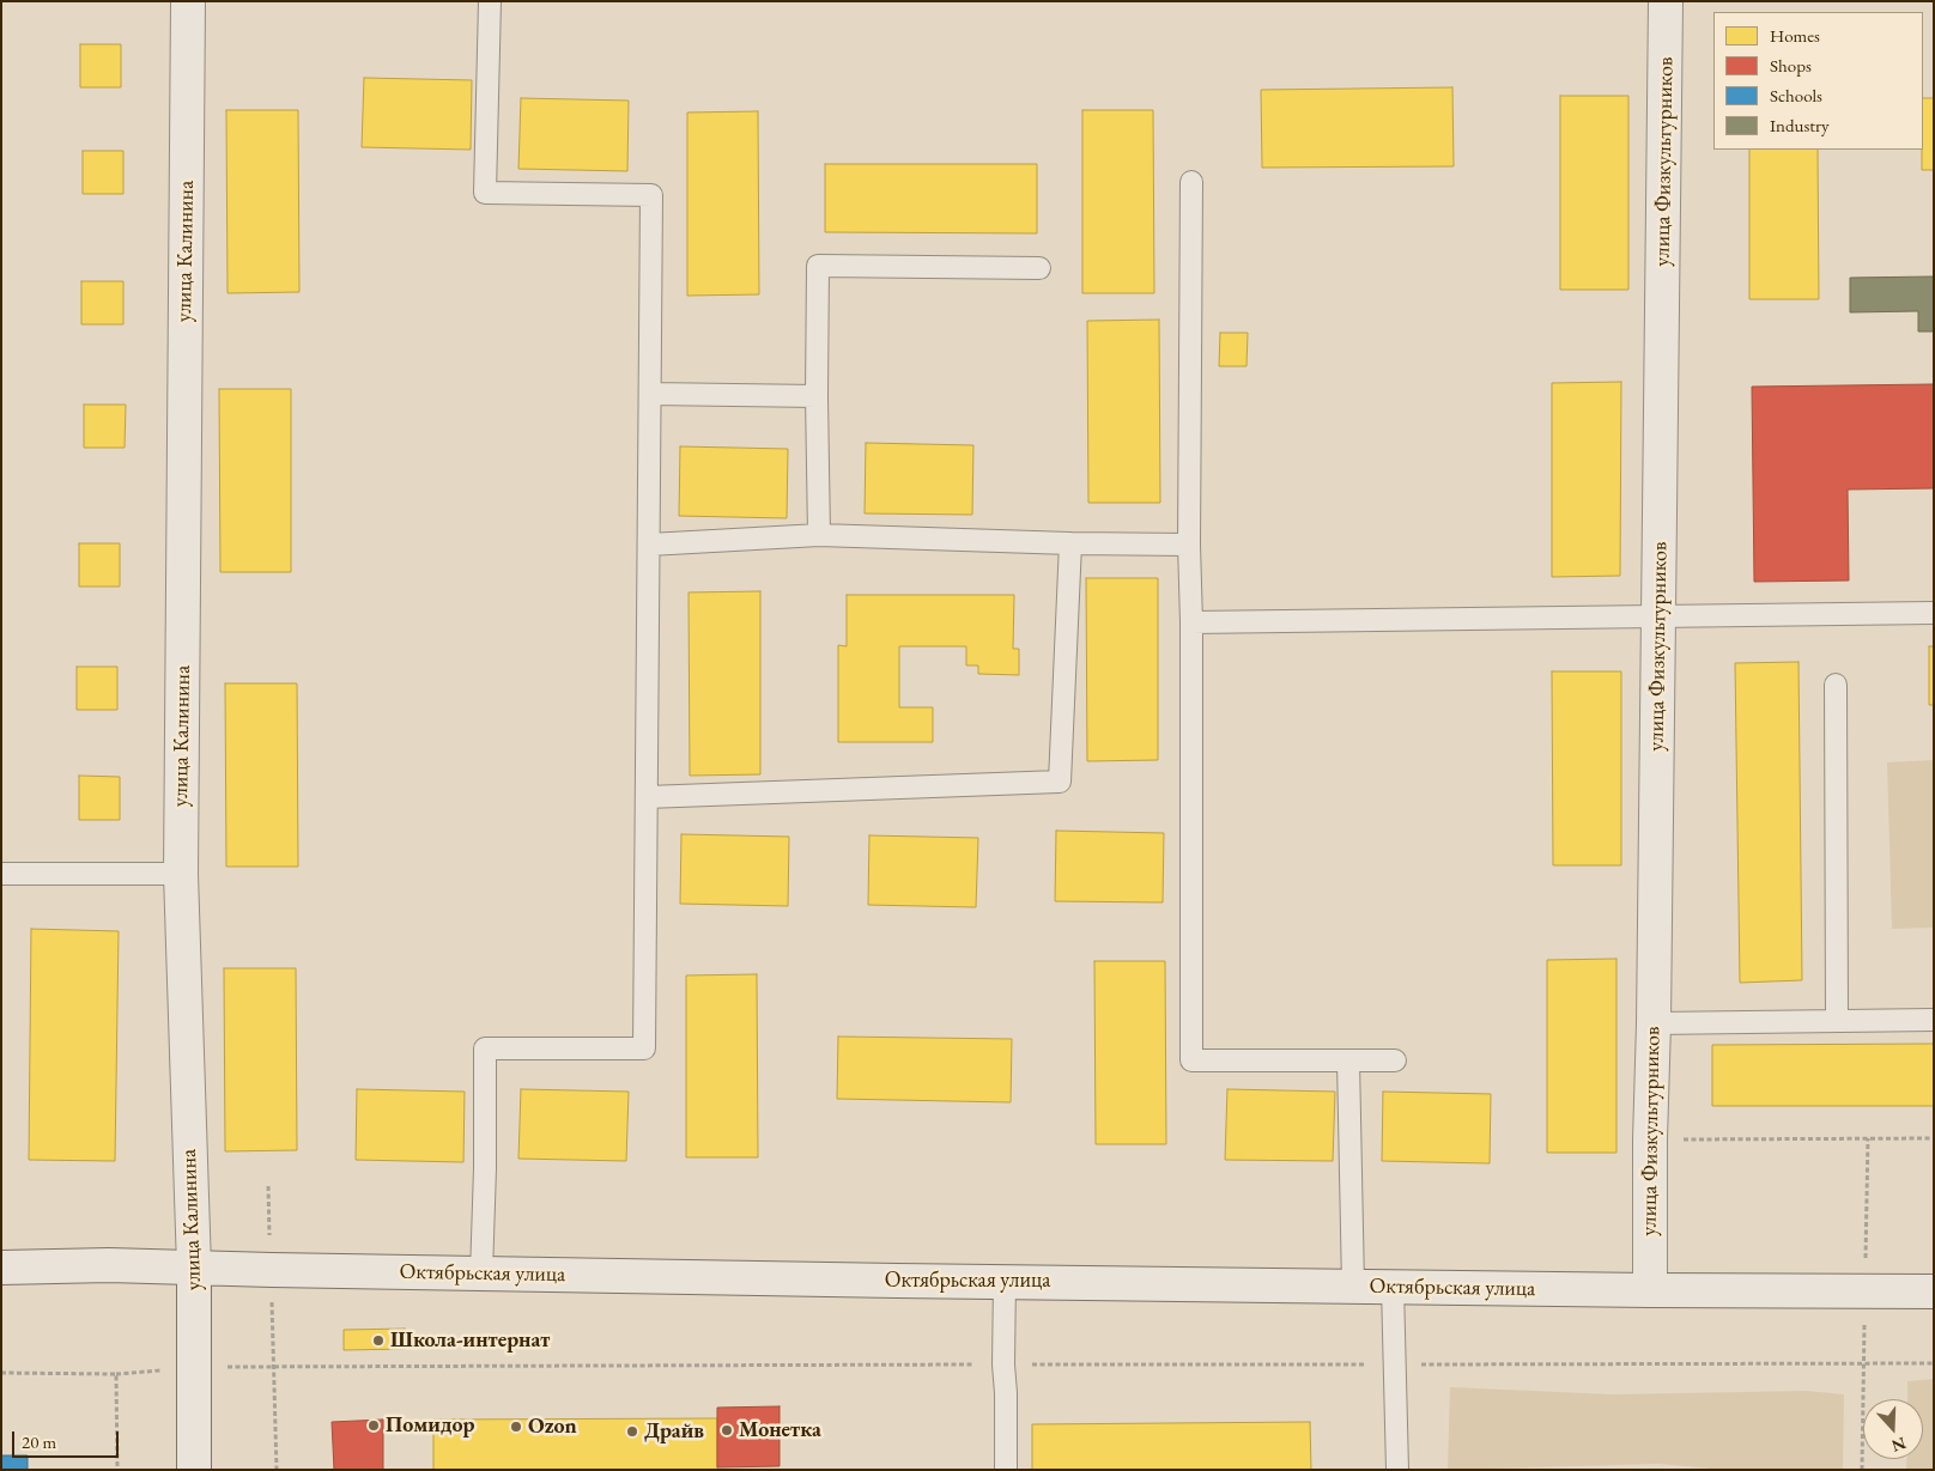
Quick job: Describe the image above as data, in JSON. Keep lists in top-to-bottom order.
{
  "streets": {
    "street": ["улица Физкультурников", "улица Калинина", "Октябрьская улица"]
  },
  "crossings": [
    ["улица Физкультурников", "Октябрьская улица"],
    ["улица Калинина", "Октябрьская улица"]
  ],
  "places": [
    "Школа-интернат",
    "Помидор",
    "Ozon",
    "Монетка",
    "Драйв"
  ],
  "legend": [
    "Homes",
    "Shops",
    "Schools",
    "Industry"
  ],
  "scale_bar": "20 m",
  "north": "bottom"
}
